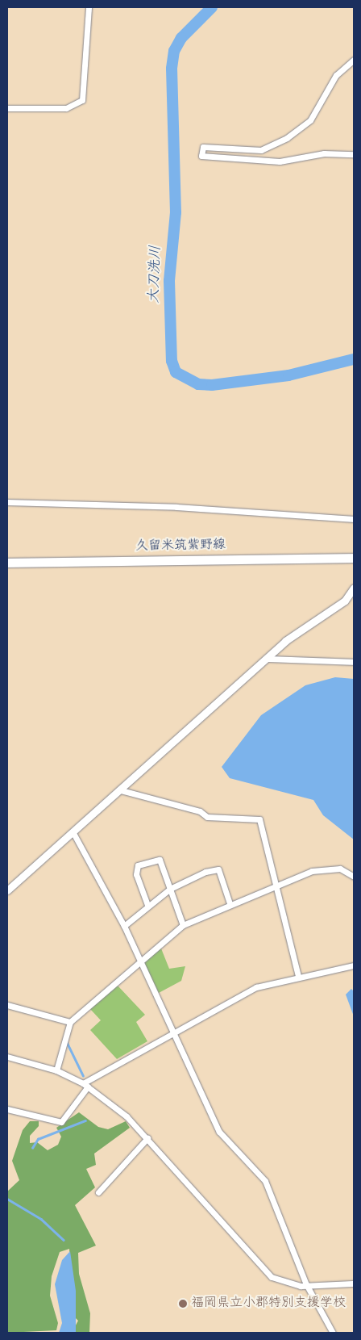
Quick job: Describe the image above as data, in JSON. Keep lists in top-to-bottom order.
{
  "streets": {
    "main road": ["久留米筑紫野線"]
  },
  "water": ["大刀洗川"],
  "places": ["福岡県立小郡特別支援学校"]
}
